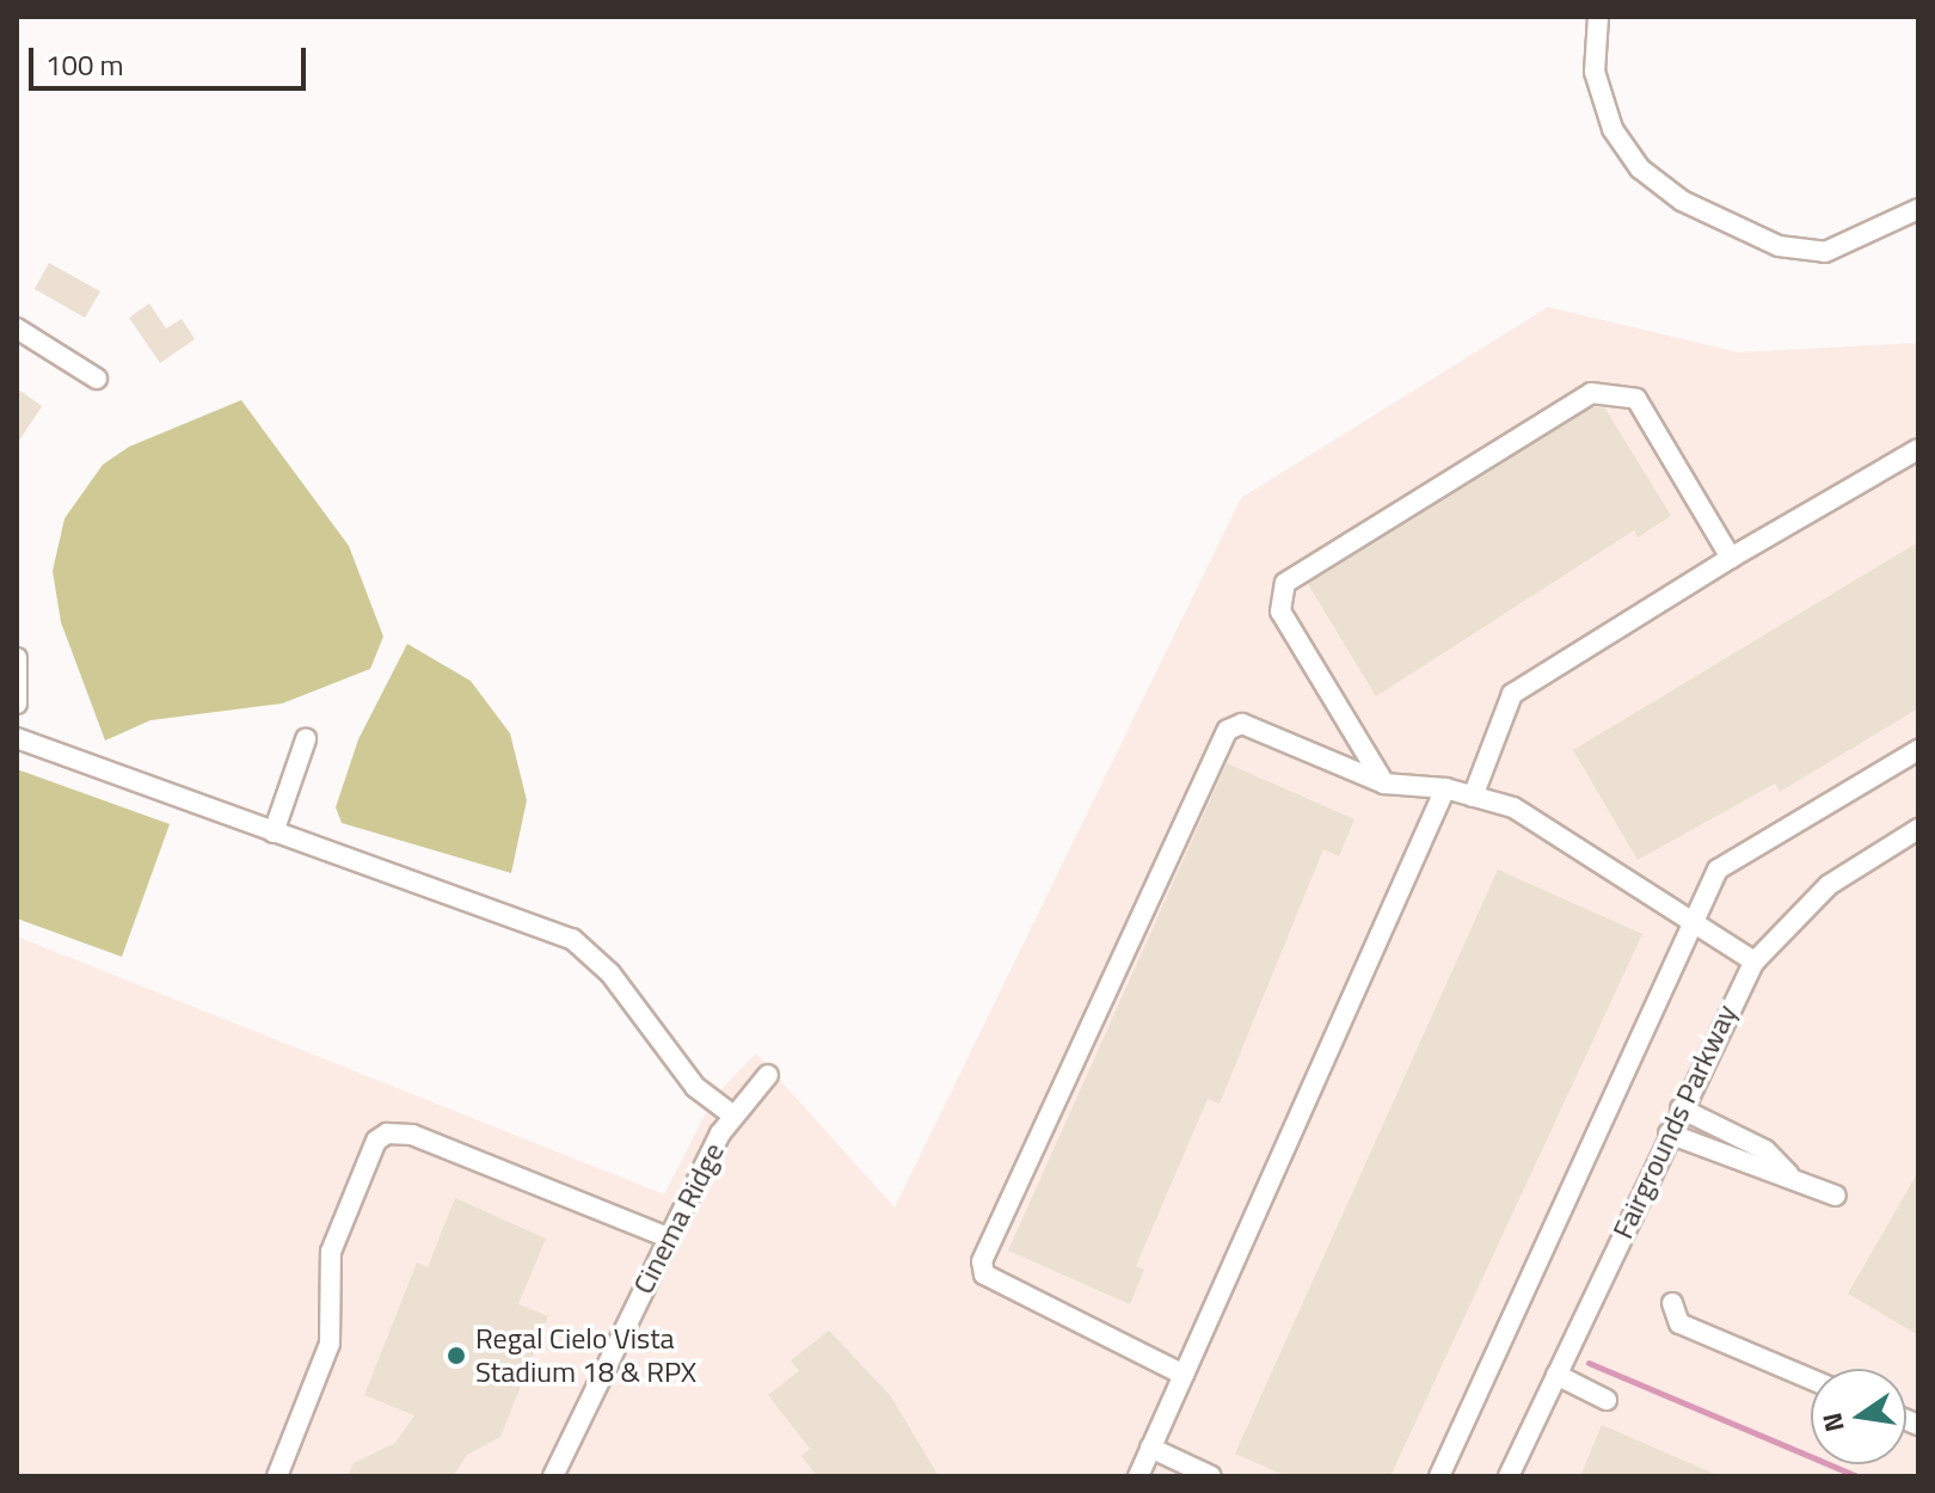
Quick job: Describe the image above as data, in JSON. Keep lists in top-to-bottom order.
{
  "streets": {
    "street": ["Fairgrounds Parkway", "Cinema Ridge"]
  },
  "places": ["Regal Cielo Vista Stadium 18 & RPX"],
  "scale_bar": "100 m",
  "north": "left"
}
